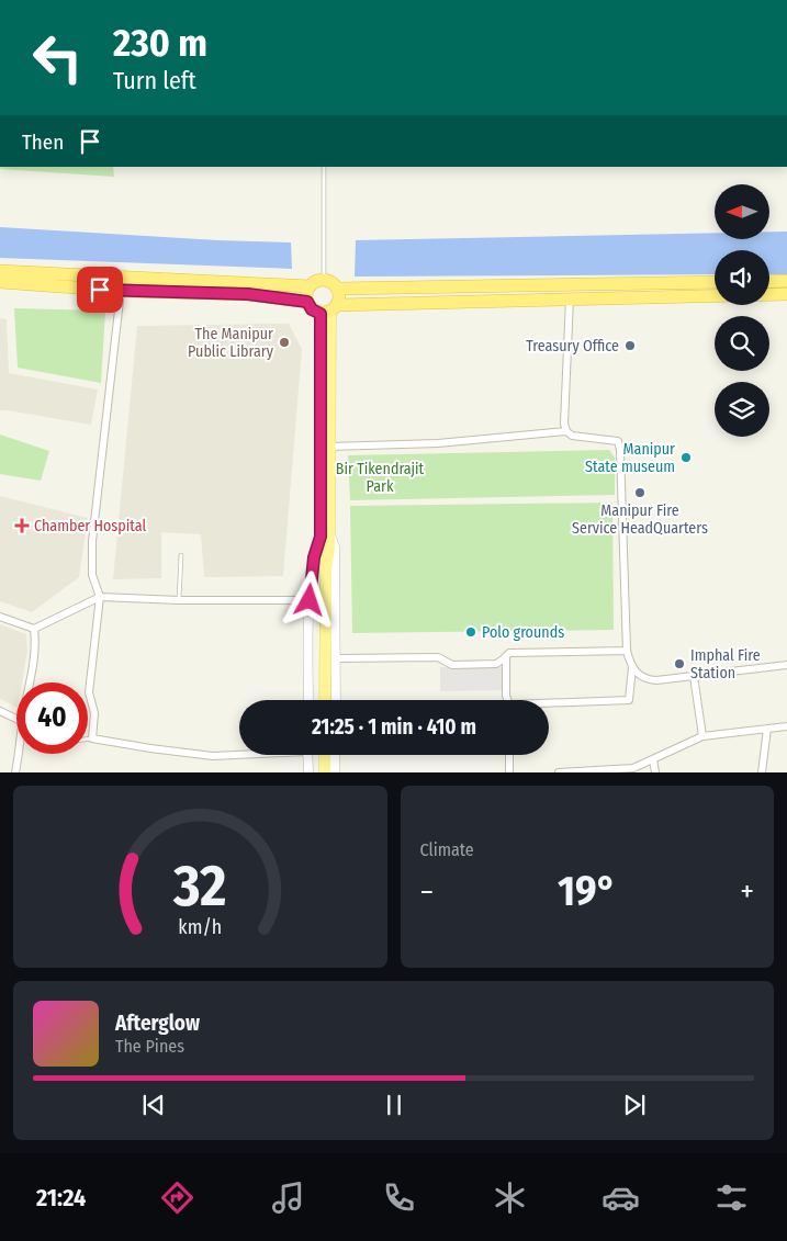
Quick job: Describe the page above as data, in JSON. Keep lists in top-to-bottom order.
{
  "parks": ["Bir Tikendrajit Park"],
  "places": {
    "other": [
      "The Manipur Public Library",
      "Treasury Office",
      "Manipur State museum",
      "Manipur Fire Service HeadQuarters",
      "Polo grounds",
      "Imphal Fire Station"
    ],
    "health": ["Chamber Hospital"]
  },
  "north": "left",
  "page": {
    "turn": ["230 m", "Turn left"],
    "then": "Then",
    "limit": "40",
    "trip": "21:25 · 1 min · 410 m",
    "tile": "Climate",
    "heat": ["−", "19°", "+"],
    "song": ["Afterglow", "The Pines"],
    "tabs": "21:24",
    "gauge": ["32", "km/h"]
  }
}
